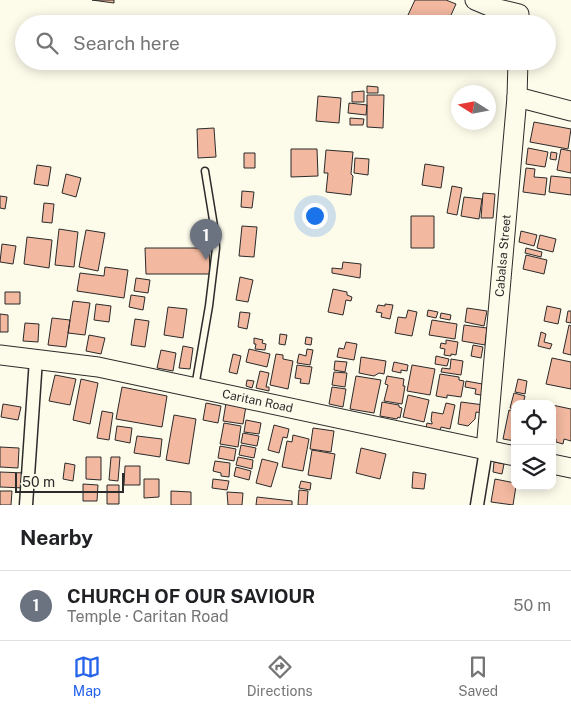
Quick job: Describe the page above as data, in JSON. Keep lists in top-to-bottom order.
{
  "streets": {
    "main road": ["Cabalsa Street", "Caritan Road"]
  },
  "crossings": [
    ["Cabalsa Street", "Caritan Road"]
  ],
  "scale_bar": "50 m",
  "north": "left",
  "page": {
    "search": "Search here",
    "pins": "1",
    "scale": "50 m",
    "heading": "Nearby",
    "list": [
      {
        "mark": "1",
        "name": "CHURCH OF OUR SAVIOUR",
        "note": "Temple · Caritan Road",
        "value": "50 m"
      }
    ],
    "nav": ["Map", "Directions", "Saved"]
  }
}
